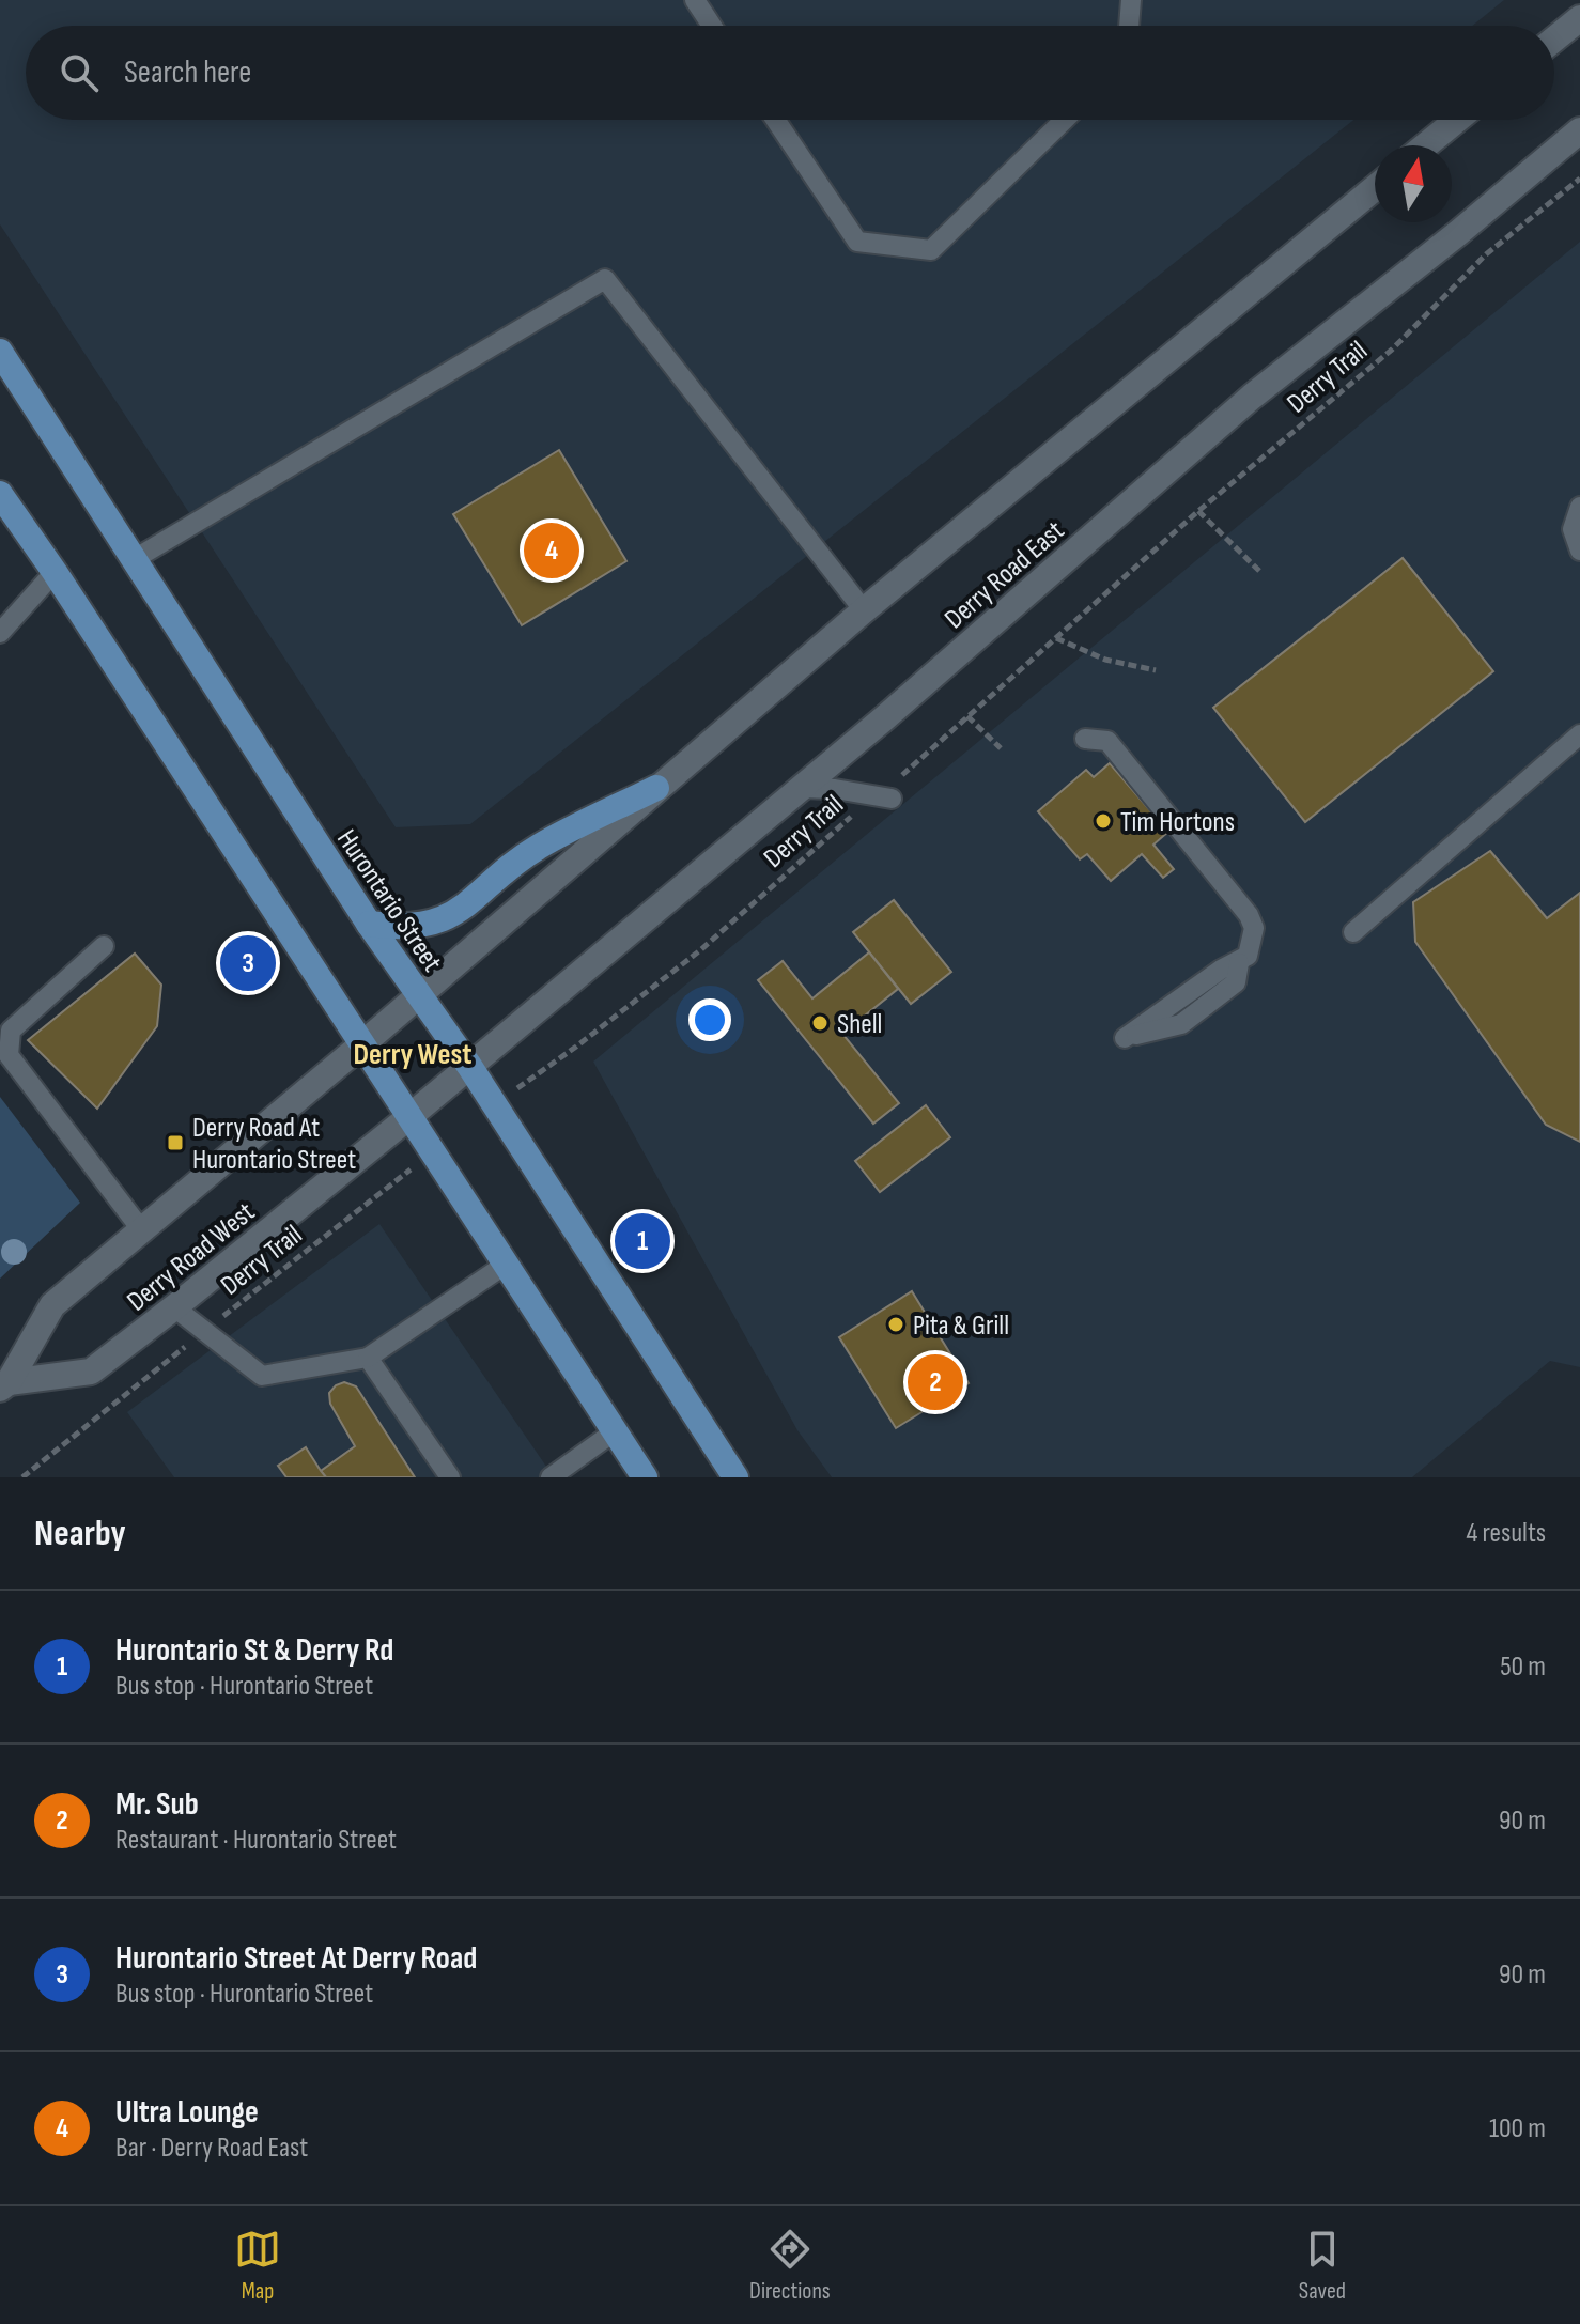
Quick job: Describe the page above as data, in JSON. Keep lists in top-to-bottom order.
{
  "streets": {
    "main road": ["Derry Road East", "Hurontario Street", "Derry Road West"],
    "path": ["Derry Trail"]
  },
  "crossings": [
    ["Derry Trail", "Hurontario Street"],
    ["Derry Road East", "Hurontario Street"],
    ["Derry Road East", "Derry Road West"],
    ["Hurontario Street", "Derry Road West"]
  ],
  "districts": ["Derry West"],
  "places": {
    "other": ["Tim Hortons", "Shell", "Pita & Grill"],
    "transit": ["Derry Road At Hurontario Street"]
  },
  "north": "top",
  "page": {
    "search": "Search here",
    "pins": [
      "4",
      "3",
      "1",
      "2"
    ],
    "heading": ["Nearby", "4 results"],
    "list": [
      {
        "mark": "1",
        "name": "Hurontario St & Derry Rd",
        "note": "Bus stop · Hurontario Street",
        "value": "50 m"
      },
      {
        "mark": "2",
        "name": "Mr. Sub",
        "note": "Restaurant · Hurontario Street",
        "value": "90 m"
      },
      {
        "mark": "3",
        "name": "Hurontario Street At Derry Road",
        "note": "Bus stop · Hurontario Street",
        "value": "90 m"
      },
      {
        "mark": "4",
        "name": "Ultra Lounge",
        "note": "Bar · Derry Road East",
        "value": "100 m"
      }
    ],
    "nav": ["Map", "Directions", "Saved"]
  }
}
